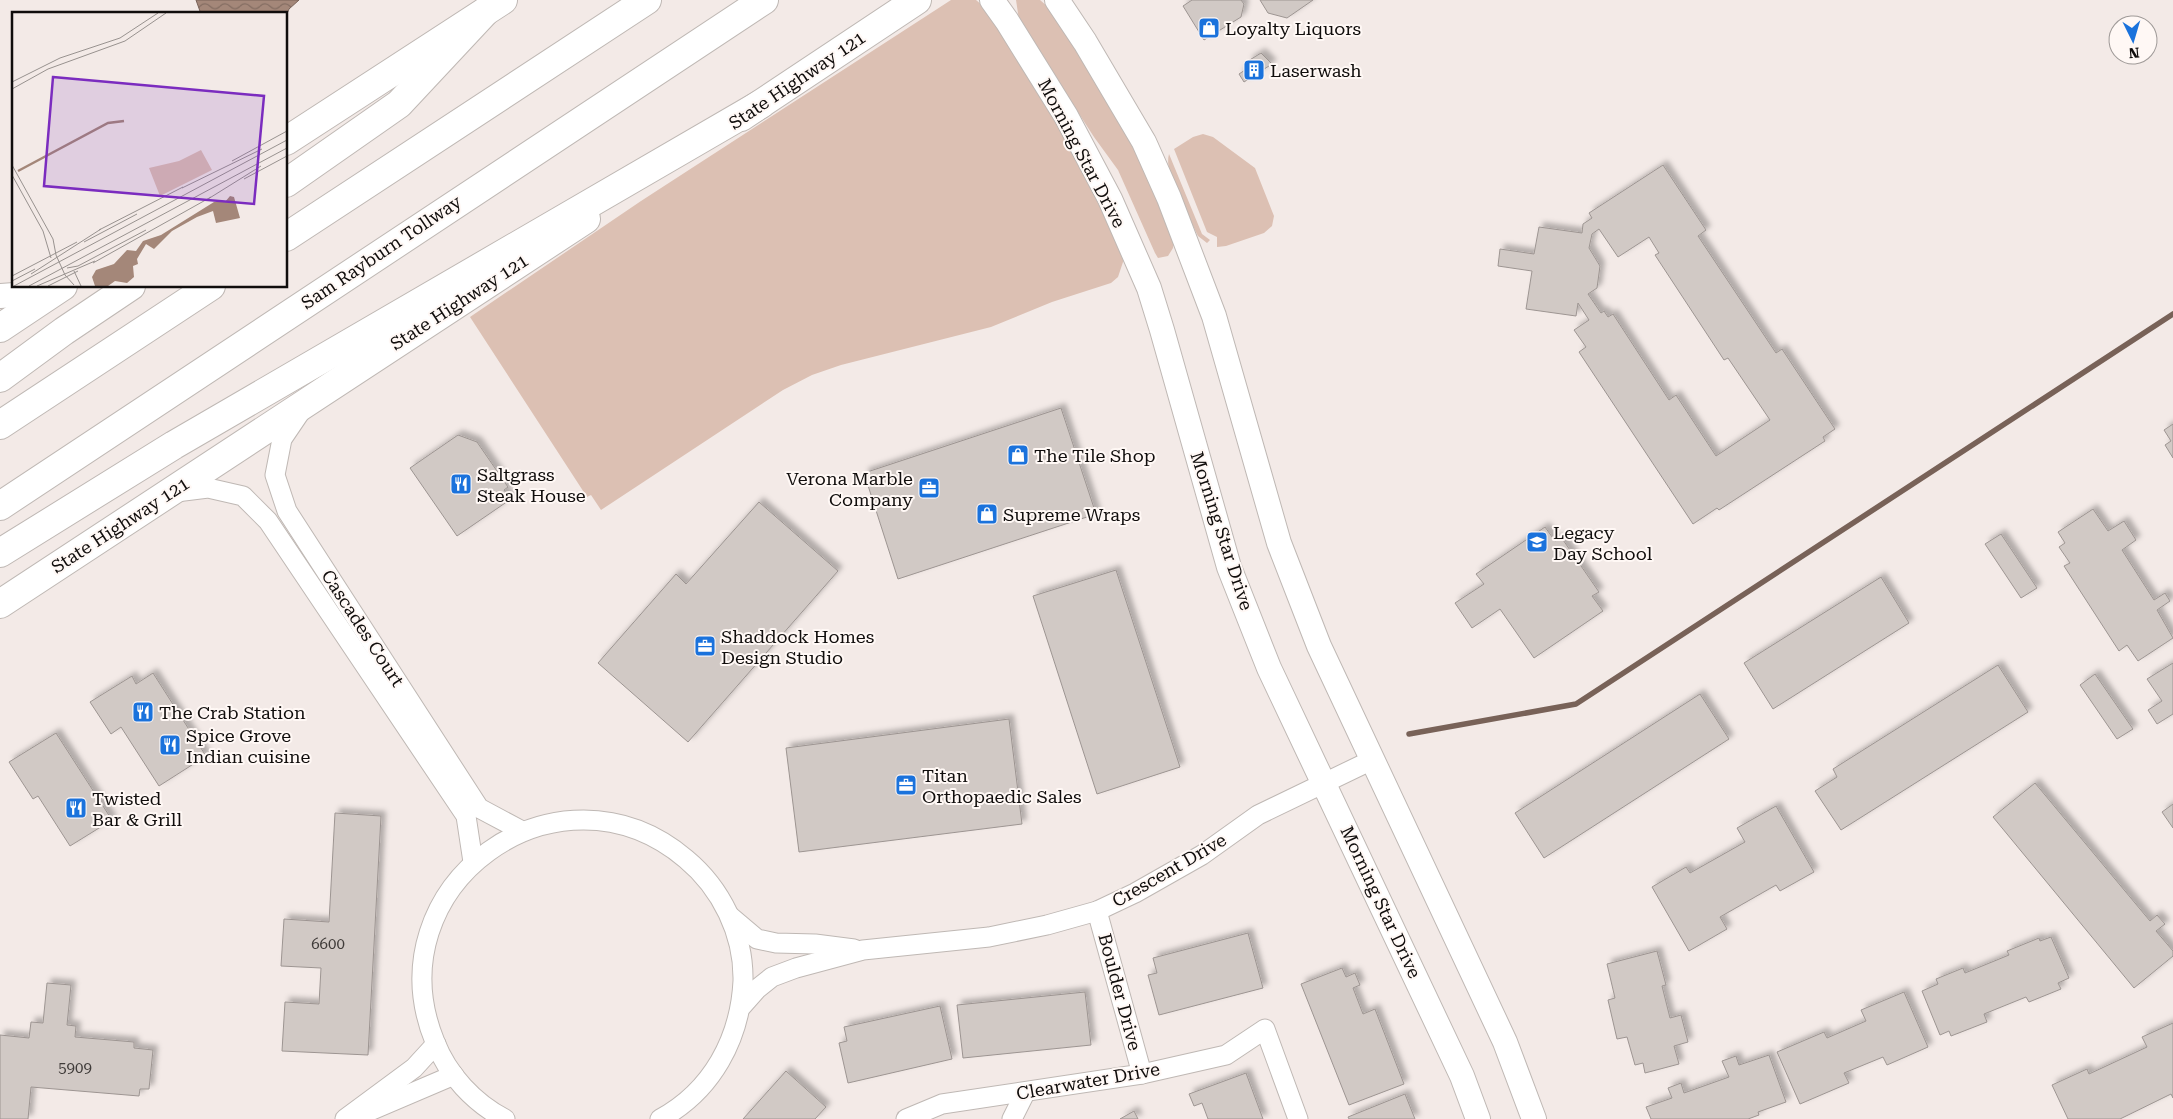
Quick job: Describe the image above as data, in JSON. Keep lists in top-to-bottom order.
{
  "streets": {
    "main road": ["State Highway 121", "Sam Rayburn Tollway"],
    "street": [
      "Morning Star Drive",
      "Cascades Court",
      "Crescent Drive",
      "Boulder Drive",
      "Clearwater Drive"
    ]
  },
  "crossings": [
    ["State Highway 121", "Cascades Court"],
    ["Morning Star Drive", "Crescent Drive"],
    ["Crescent Drive", "Boulder Drive"],
    ["Boulder Drive", "Clearwater Drive"]
  ],
  "places": {
    "shop": ["Loyalty Liquors", "The Tile Shop", "Supreme Wraps"],
    "building": ["Laserwash"],
    "restaurant": [
      "Saltgrass Steak House",
      "The Crab Station",
      "Spice Grove Indian cuisine",
      "Twisted Bar & Grill"
    ],
    "office": ["Verona Marble Company", "Shaddock Homes Design Studio", "Titan Orthopaedic Sales"],
    "school or university": ["Legacy Day School"]
  },
  "house_numbers": ["6600", "5909"],
  "north": "bottom"
}
